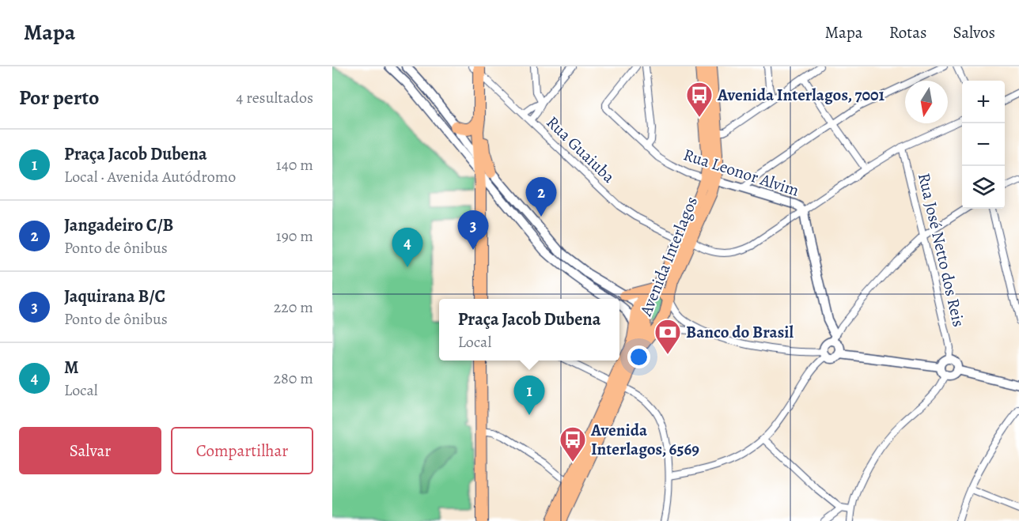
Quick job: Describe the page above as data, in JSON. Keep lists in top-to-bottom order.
{
  "streets": {
    "main road": ["Avenida Interlagos"],
    "street": ["Rua Guaiuba", "Rua Leonor Alvim", "Rua José Netto dos Reis"]
  },
  "crossings": [
    ["Rua Guaiuba", "Rua Leonor Alvim"],
    ["Rua Guaiuba", "Rua José Netto dos Reis"],
    ["Rua Guaiuba", "Avenida Interlagos"],
    ["Rua Leonor Alvim", "Avenida Interlagos"]
  ],
  "places": {
    "bus stop": ["Avenida Interlagos, 7001", "Avenida Interlagos, 6569"],
    "bank": ["Banco do Brasil"]
  },
  "north": "bottom",
  "page": {
    "header": "Mapa",
    "nav": ["Mapa", "Rotas", "Salvos"],
    "heading": ["Por perto", "4 resultados"],
    "map_buttons": ["+", "−"],
    "list": [
      {
        "mark": "1",
        "name": "Praça Jacob Dubena",
        "note": "Local · Avenida Autódromo",
        "value": "140 m"
      },
      {
        "mark": "2",
        "name": "Jangadeiro C/B",
        "note": "Ponto de ônibus",
        "value": "190 m"
      },
      {
        "mark": "3",
        "name": "Jaquirana B/C",
        "note": "Ponto de ônibus",
        "value": "220 m"
      },
      {
        "mark": "4",
        "name": "M",
        "note": "Local",
        "value": "280 m"
      }
    ],
    "pins": [
      "2",
      "3",
      "4",
      "1"
    ],
    "popup": ["Praça Jacob Dubena", "Local"],
    "buttons": ["Salvar", "Compartilhar"]
  }
}
